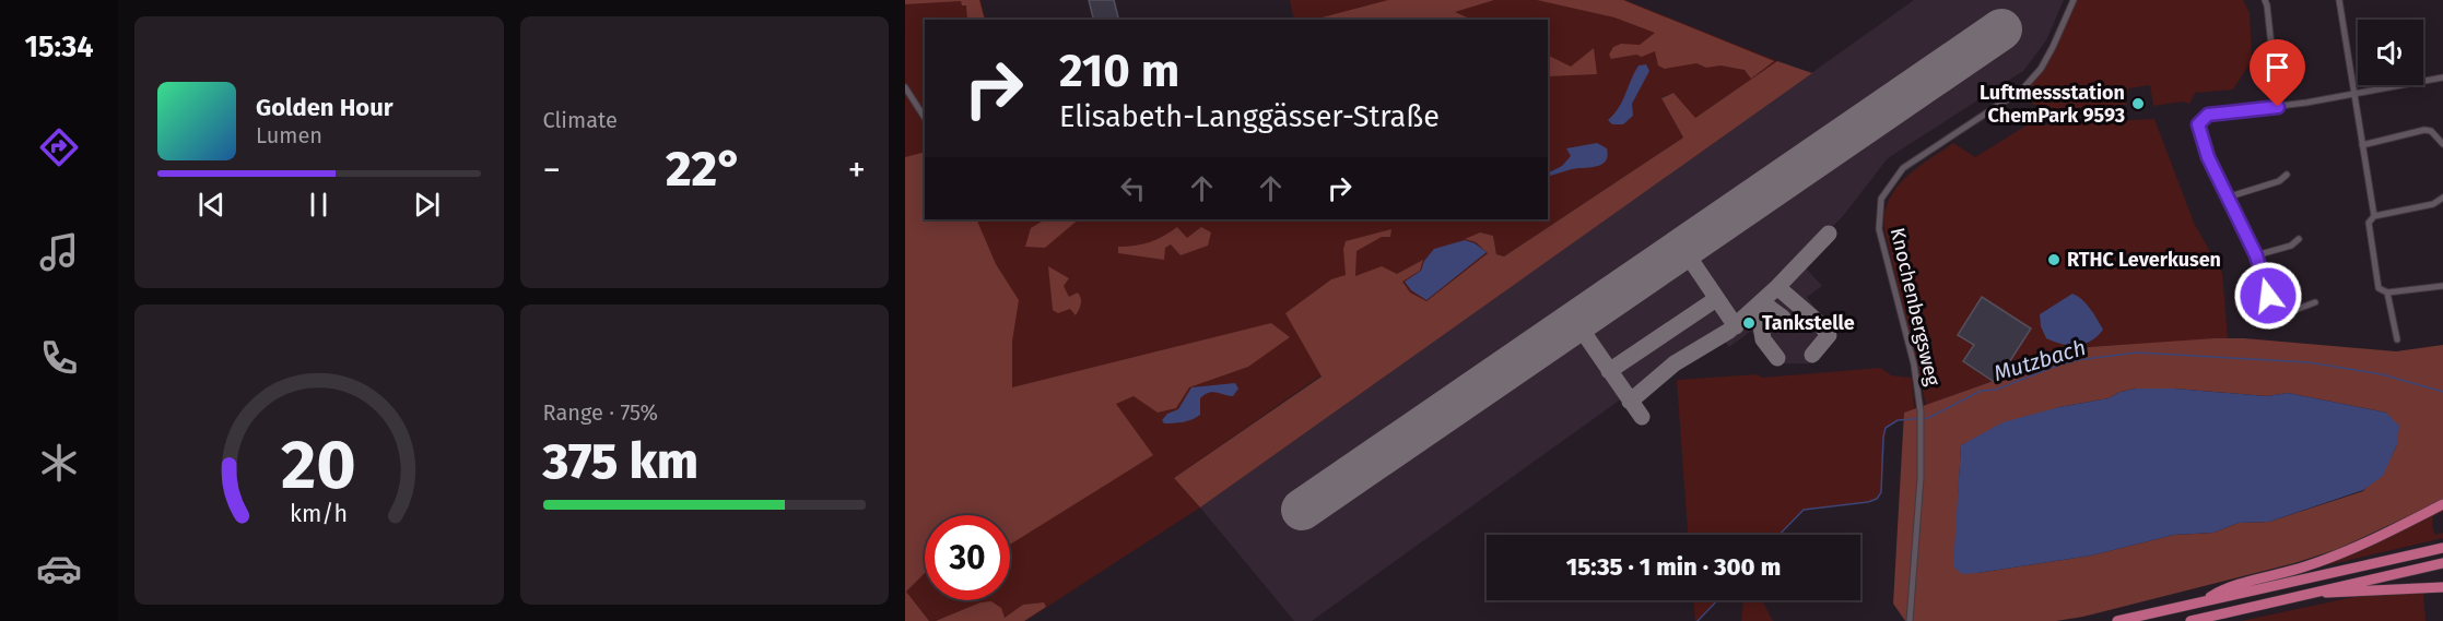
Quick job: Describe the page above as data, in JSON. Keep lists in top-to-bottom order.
{
  "streets": {
    "street": ["Knochenbergsweg"]
  },
  "water": ["Mutzbach"],
  "places": ["Luftmessstation ChemPark 9593", "RTHC Leverkusen", "Tankstelle"],
  "page": {
    "tabs": "15:34",
    "tile": [
      "Climate",
      ["Range · 75%", "375 km"]
    ],
    "turn": ["210 m", "Elisabeth-Langgässer-Straße"],
    "song": ["Golden Hour", "Lumen"],
    "heat": ["−", "22°", "+"],
    "limit": "30",
    "trip": "15:35 · 1 min · 300 m",
    "gauge": ["20", "km/h"]
  }
}
